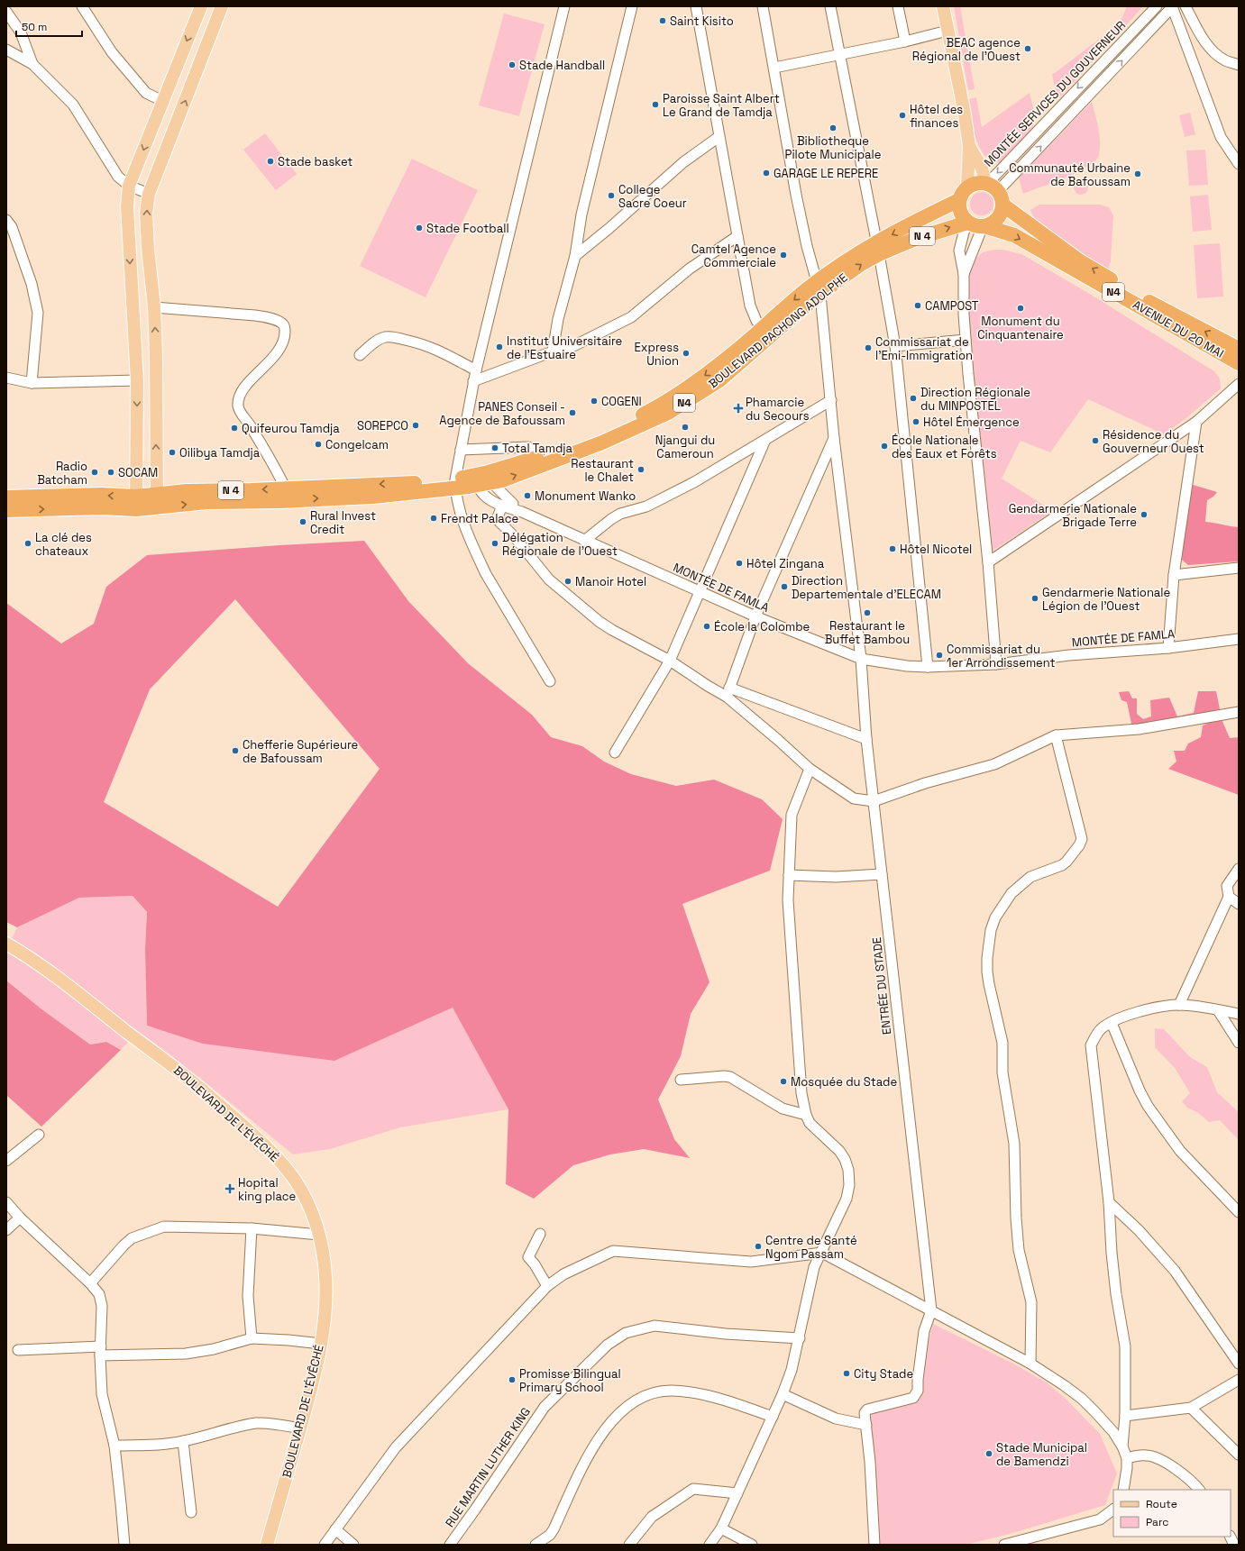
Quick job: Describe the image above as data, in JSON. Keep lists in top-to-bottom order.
{
  "streets": {
    "highway": [
      "N 4",
      "N4",
      "AVENUE DU 20 MAI",
      "BOULEVARD PACHONG ADOLPHE"
    ],
    "main road": ["BOULEVARD DE L'ÉVÊCHÉ"],
    "street": [
      "MONTÉE SERVICES DU GOUVERNEUR",
      "MONTÉE DE FAMLA",
      "ENTRÉE DU STADE",
      "RUE MARTIN LUTHER KING"
    ]
  },
  "crossings": [
    ["MONTÉE SERVICES DU GOUVERNEUR", "N 4"],
    ["MONTÉE SERVICES DU GOUVERNEUR", "AVENUE DU 20 MAI"],
    ["N 4", "AVENUE DU 20 MAI"],
    ["N 4", "BOULEVARD PACHONG ADOLPHE"],
    ["BOULEVARD PACHONG ADOLPHE", "MONTÉE DE FAMLA"],
    ["BOULEVARD PACHONG ADOLPHE", "ENTRÉE DU STADE"],
    ["MONTÉE DE FAMLA", "ENTRÉE DU STADE"]
  ],
  "places": {
    "other": [
      "Saint Kisito",
      "BEAC agence Régional de l'Ouest",
      "Stade Handball",
      "Paroisse Saint Albert Le Grand de Tamdja",
      "Hôtel des finances",
      "Bibliotheque Pilote Municipale",
      "Stade basket",
      "GARAGE LE REPERE",
      "Communauté Urbaine de Bafoussam",
      "College Sacre Coeur",
      "Stade Football",
      "Camtel Agence Commerciale",
      "CAMPOST",
      "Monument du Cinquantenaire",
      "Institut Universitaire de l'Estuaire",
      "Commissariat de l'Emi-Immigration",
      "Express Union",
      "Direction Régionale du MINPOSTEL",
      "COGENI",
      "PANES Conseil - Agence de Bafoussam",
      "Hôtel Émergence",
      "SOREPCO",
      "Njangui du Cameroun",
      "Quifeurou Tamdja",
      "Résidence du Gouverneur Ouest",
      "Congelcam",
      "École Nationale des Eaux et Forêts",
      "Total Tamdja",
      "Oilibya Tamdja",
      "Restaurant le Chalet",
      "Radio Batcham",
      "SOCAM",
      "Monument Wanko",
      "Gendarmerie Nationale Brigade Terre",
      "Frendt Palace",
      "Rural Invest Credit",
      "La clé des chateaux",
      "Délégation Régionale de l'Ouest",
      "Hôtel Nicotel",
      "Hôtel Zingana",
      "Manoir Hotel",
      "Direction Departementale d'ELECAM",
      "Gendarmerie Nationale Légion de l'Ouest",
      "Restaurant le Buffet Bambou",
      "École la Colombe",
      "Commissariat du 1er Arrondissement",
      "Chefferie Supérieure de Bafoussam",
      "Mosquée du Stade",
      "Centre de Santé Ngom Passam",
      "City Stade",
      "Promisse Bilingual Primary School",
      "Stade Municipal de Bamendzi"
    ],
    "health": ["Phamarcie du Secours", "Hopital king place"]
  },
  "legend": ["Route", "Parc"],
  "scale_bar": "50 m"
}
